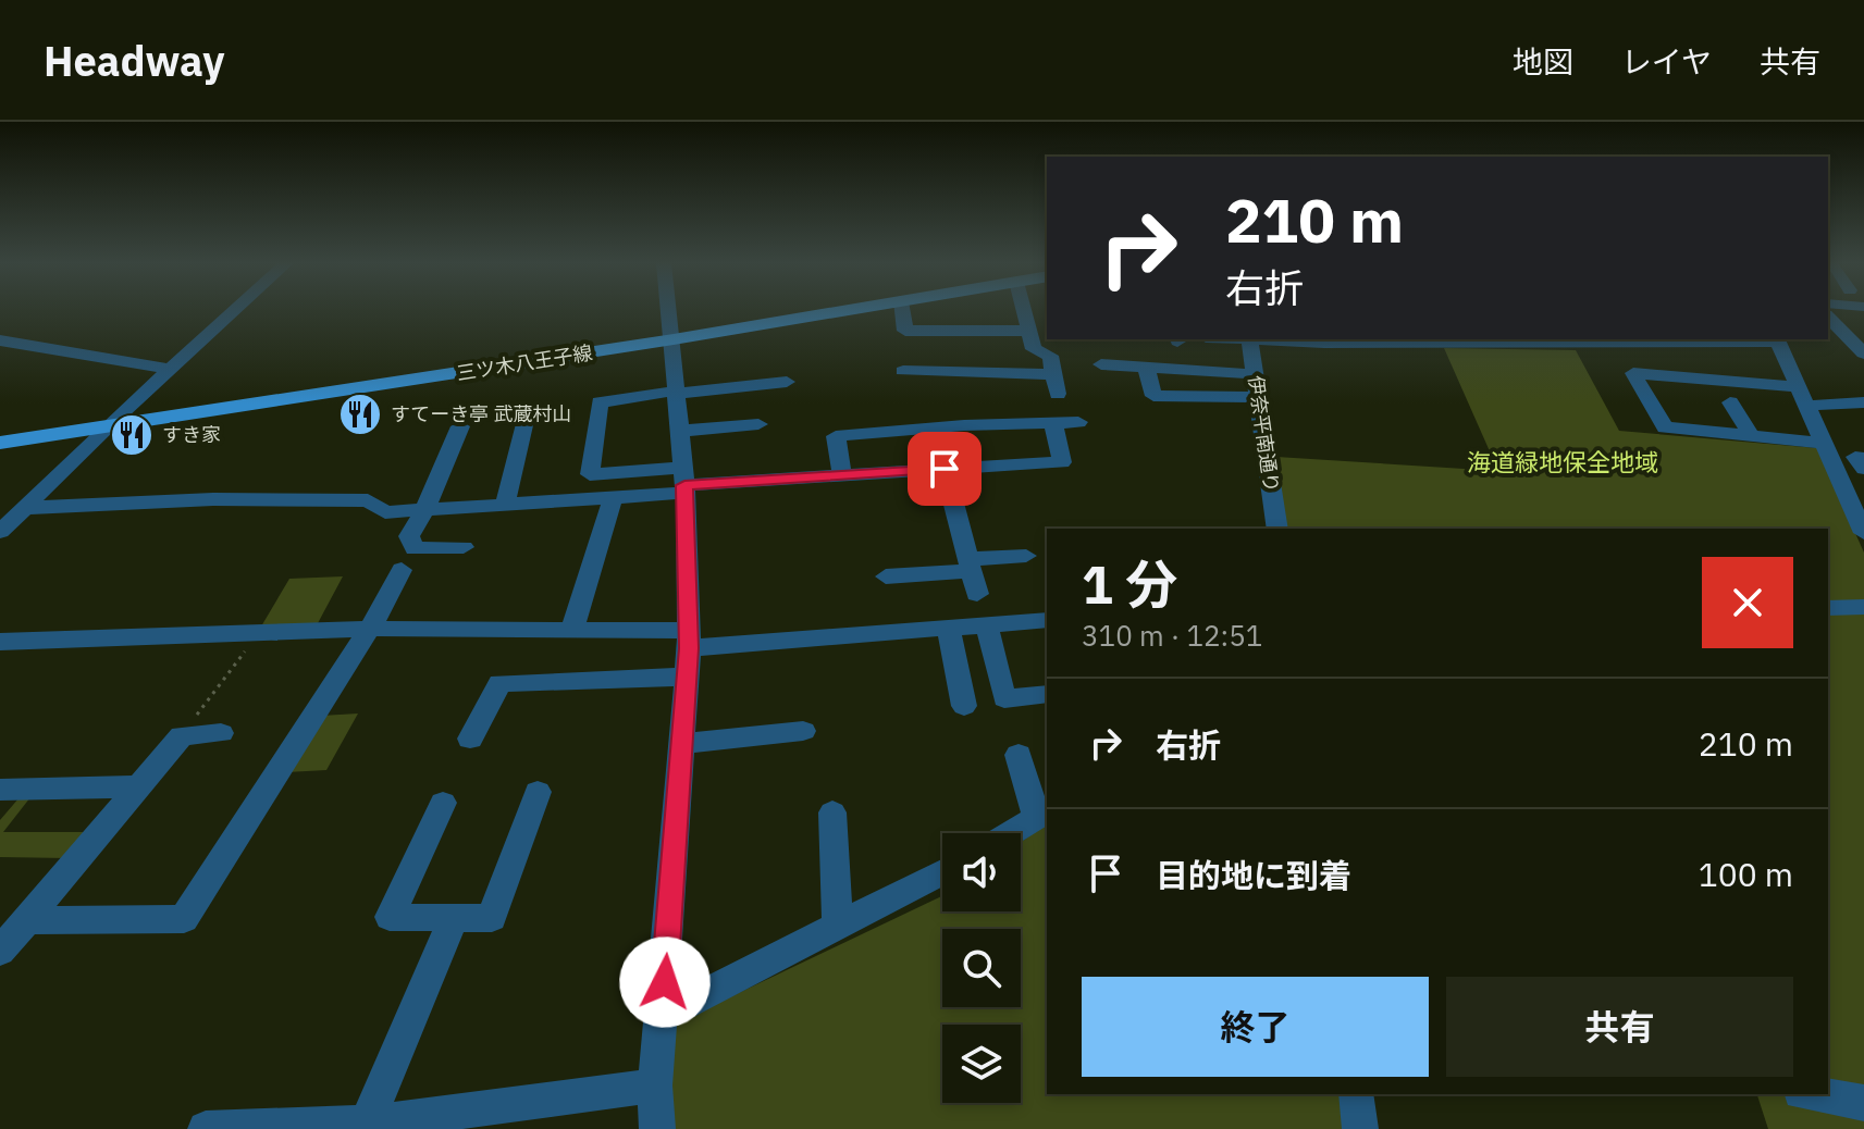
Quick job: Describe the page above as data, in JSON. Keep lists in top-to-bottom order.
{
  "streets": {
    "main road": ["三ツ木八王子線"],
    "street": ["伊奈平南通り"]
  },
  "parks": ["海道緑地保全地域"],
  "places": {
    "restaurant": ["すてーき亭 武蔵村山", "すき家"]
  },
  "page": {
    "header": "Headway",
    "nav": ["地図", "レイヤ", "共有"],
    "turn": ["210 m", "右折"],
    "heading": ["1 分", "310 m · 12:51"],
    "list": [
      {
        "name": "右折",
        "value": "210 m"
      },
      {
        "name": "目的地に到着",
        "value": "100 m"
      }
    ],
    "buttons": ["終了", "共有"]
  }
}
